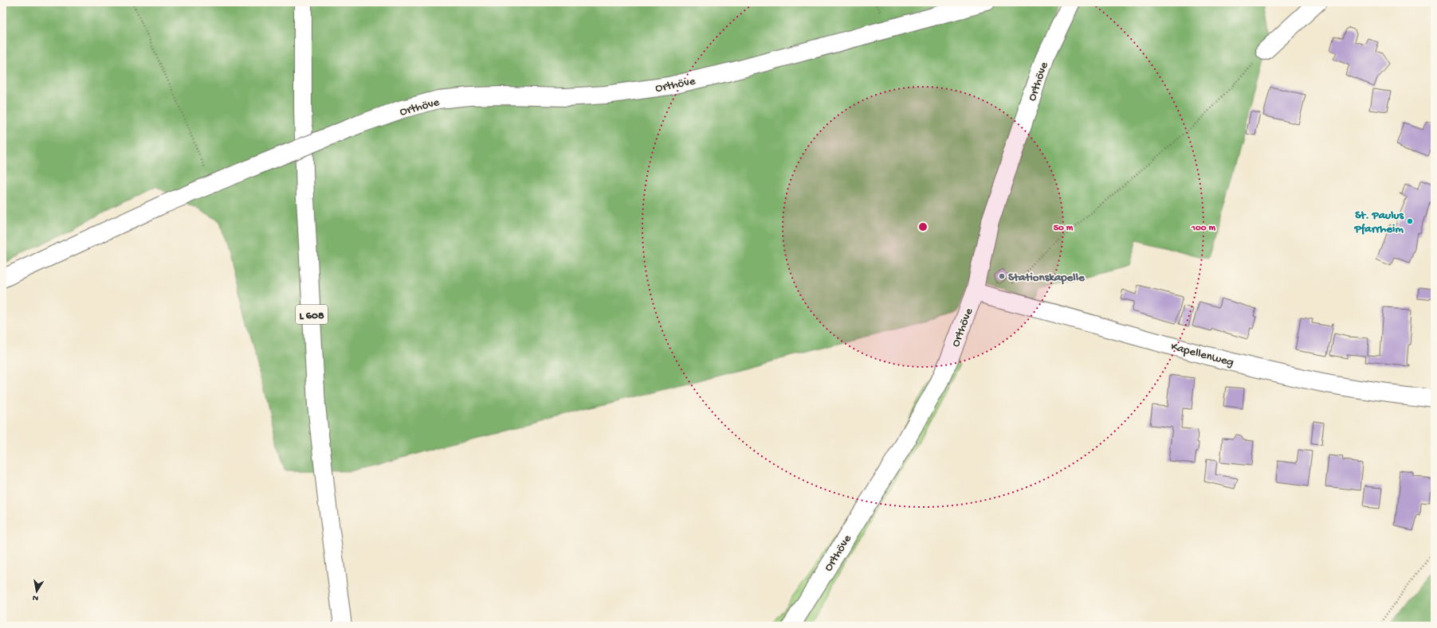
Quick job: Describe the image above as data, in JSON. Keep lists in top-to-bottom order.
{
  "streets": {
    "street": ["Orthöve", "L 608", "Kapellenweg"]
  },
  "crossings": [
    ["Orthöve", "Kapellenweg"]
  ],
  "places": ["St. Paulus Pfarrheim", "Stationskapelle"],
  "north": "bottom",
  "rings": ["50 m", "100 m"]
}
